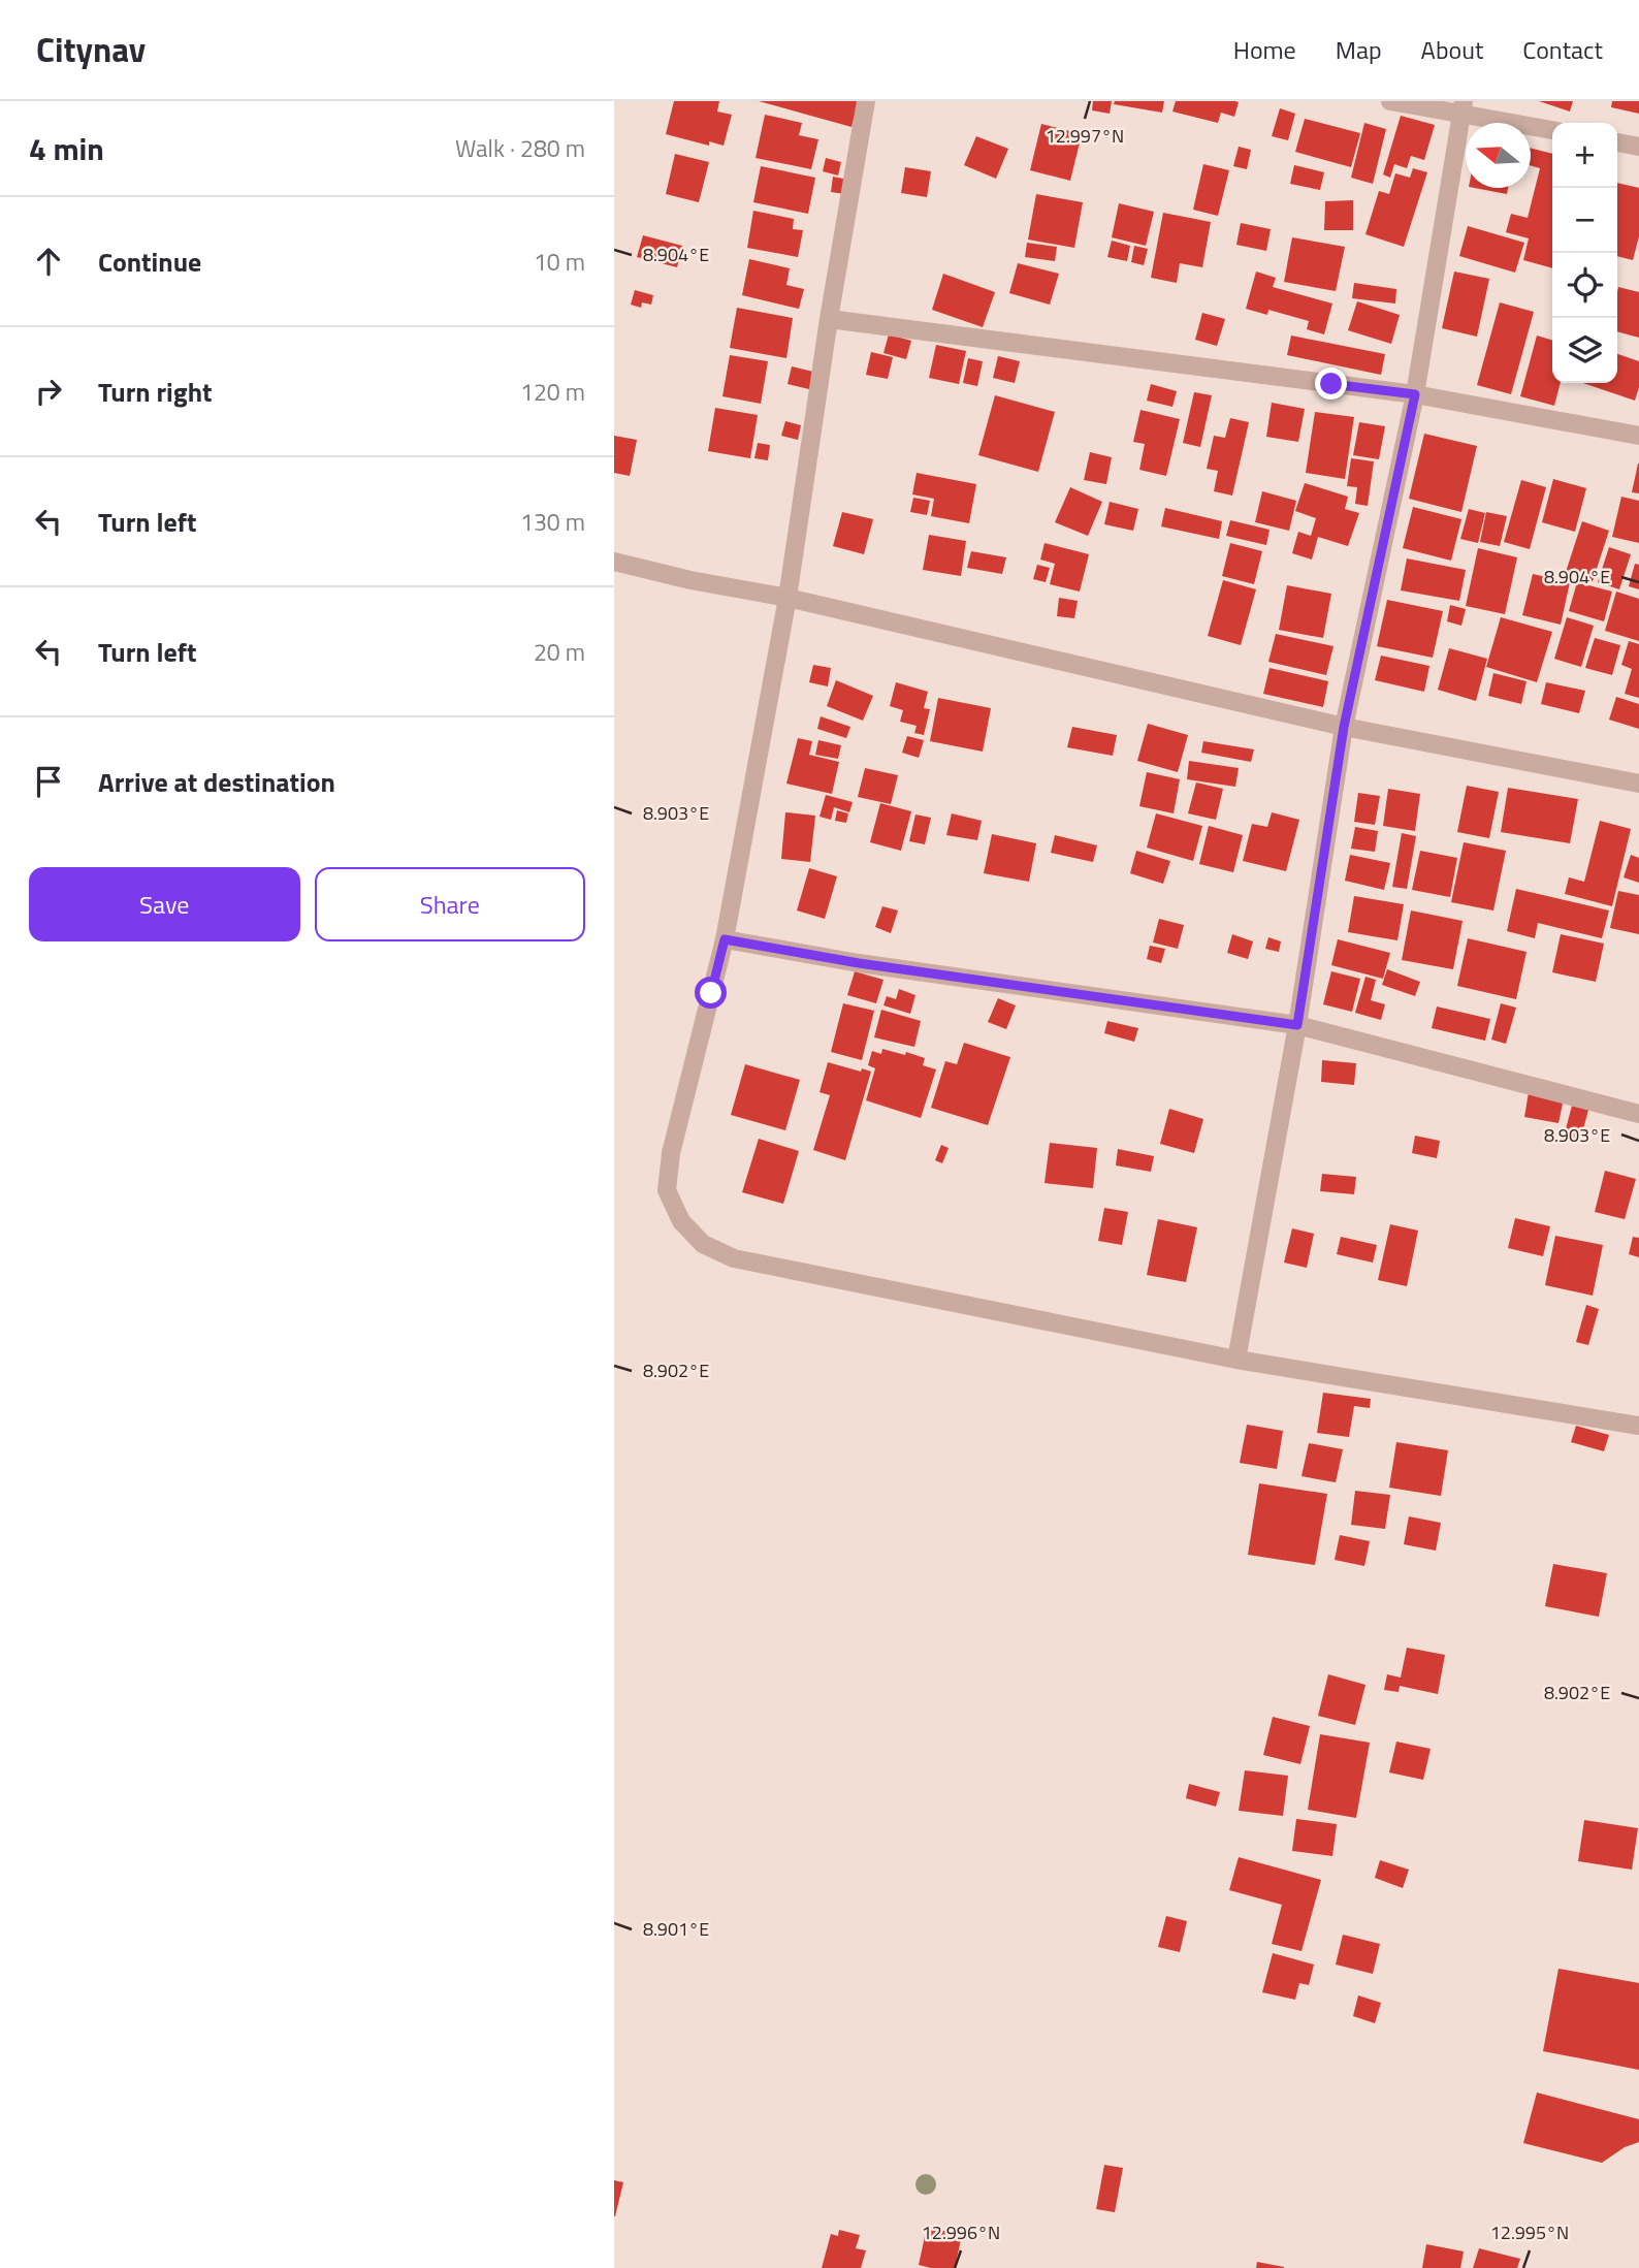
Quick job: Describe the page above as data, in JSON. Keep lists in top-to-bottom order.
{
  "north": "left",
  "page": {
    "header": "Citynav",
    "nav": [
      "Home",
      "Map",
      "About",
      "Contact"
    ],
    "heading": ["4 min", "Walk · 280 m"],
    "map_buttons": ["+", "−"],
    "list": [
      ["Continue", "10 m"],
      ["Turn right", "120 m"],
      ["Turn left", "130 m"],
      ["Turn left", "20 m"],
      "Arrive at destination"
    ],
    "buttons": ["Save", "Share"]
  },
  "coordinates": [
    "12.997°N",
    "8.904°E",
    "8.903°E",
    "8.902°E",
    "8.901°E",
    "12.996°N",
    "12.995°N"
  ]
}
